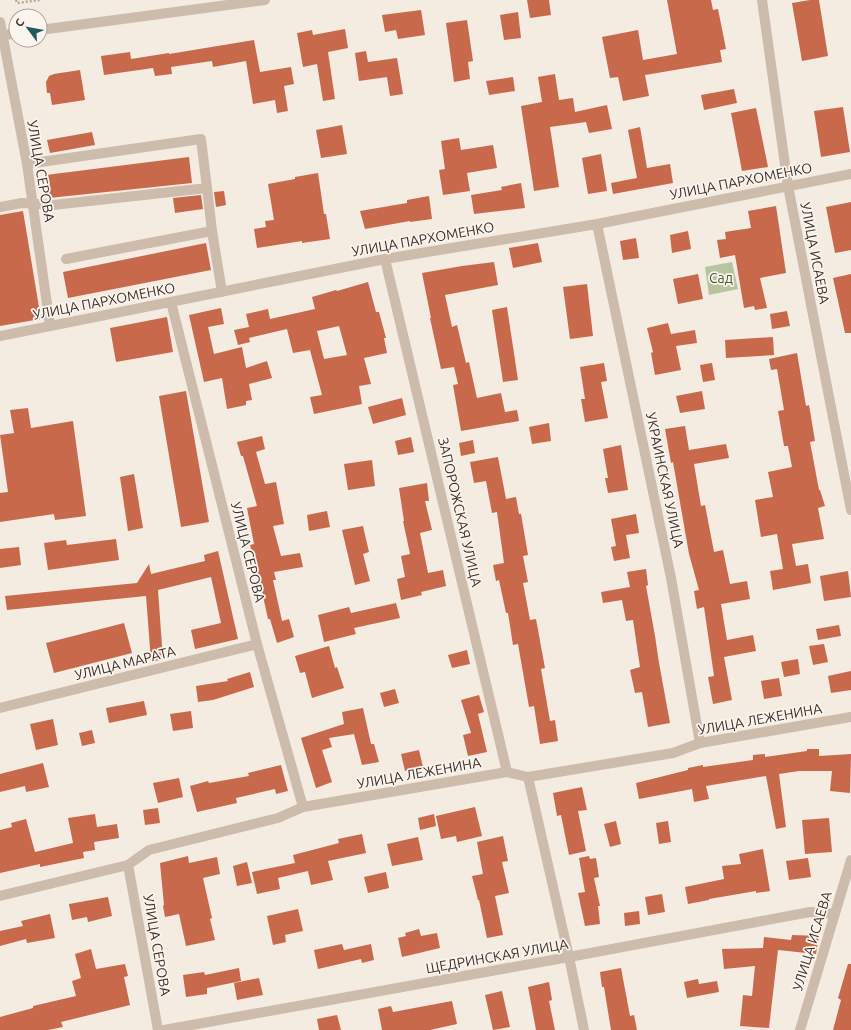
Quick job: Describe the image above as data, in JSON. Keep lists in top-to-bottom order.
{
  "streets": {
    "street": [
      "УЛИЦА СЕРОВА",
      "УЛИЦА ПАРХОМЕНКО",
      "УЛИЦА ИСАЕВА",
      "УКРАИНСКАЯ УЛИЦА",
      "ЗАПОРОЖСКАЯ УЛИЦА",
      "УЛИЦА МАРАТА",
      "УЛИЦА ЛЕЖЕНИНА",
      "ЩЕДРИНСКАЯ УЛИЦА"
    ]
  },
  "crossings": [
    ["УЛИЦА СЕРОВА", "УЛИЦА ПАРХОМЕНКО"],
    ["УЛИЦА СЕРОВА", "УЛИЦА МАРАТА"],
    ["УЛИЦА СЕРОВА", "УЛИЦА ЛЕЖЕНИНА"],
    ["УЛИЦА ПАРХОМЕНКО", "УЛИЦА ИСАЕВА"],
    ["УЛИЦА ПАРХОМЕНКО", "УКРАИНСКАЯ УЛИЦА"],
    ["УЛИЦА ПАРХОМЕНКО", "ЗАПОРОЖСКАЯ УЛИЦА"],
    ["УЛИЦА ИСАЕВА", "ЩЕДРИНСКАЯ УЛИЦА"],
    ["УКРАИНСКАЯ УЛИЦА", "УЛИЦА ЛЕЖЕНИНА"],
    ["ЗАПОРОЖСКАЯ УЛИЦА", "УЛИЦА ЛЕЖЕНИНА"]
  ],
  "parks": ["Сад"],
  "north": "top left"
}
